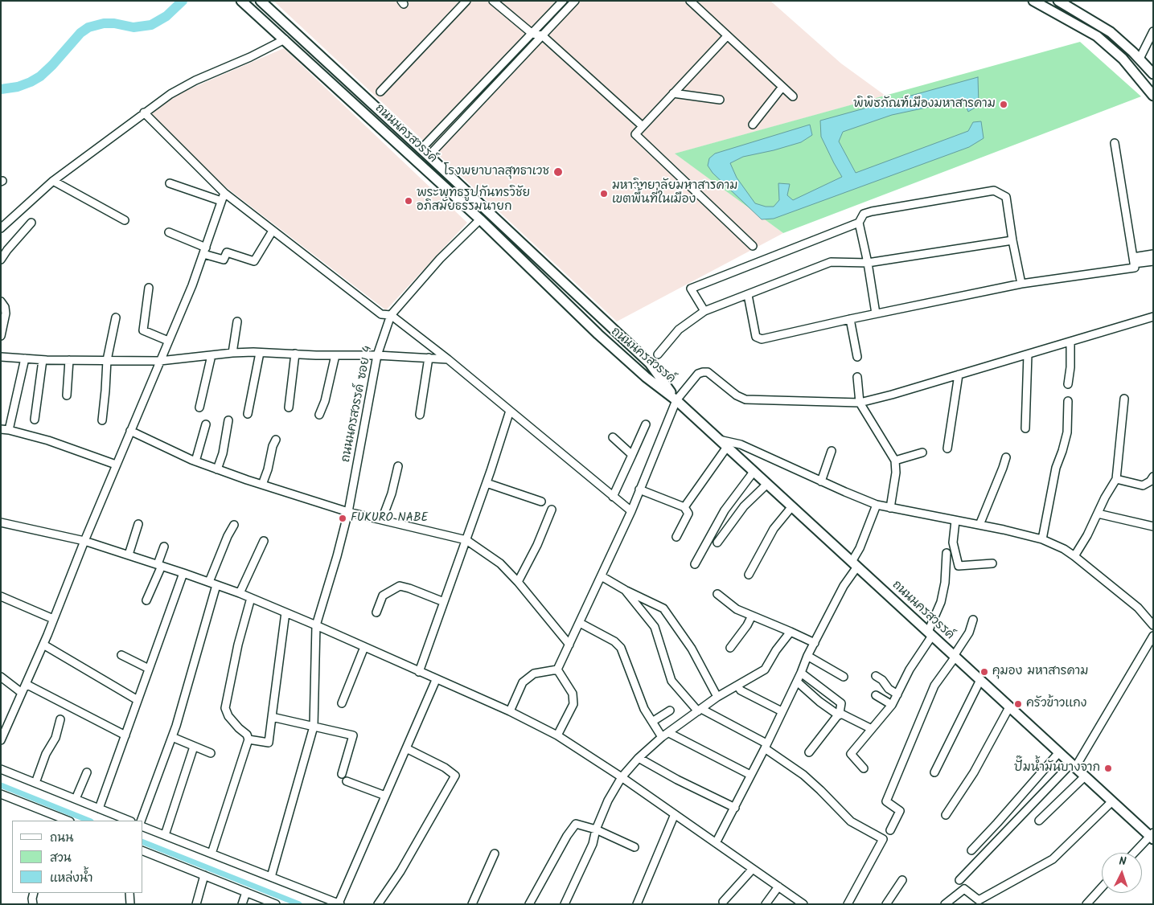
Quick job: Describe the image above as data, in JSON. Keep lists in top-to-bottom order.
{
  "streets": {
    "main road": ["ถนนนครสวรรค์"],
    "street": ["ถนนนครสวรรค์ ซอย 4"]
  },
  "crossings": [
    ["ถนนนครสวรรค์", "ถนนนครสวรรค์ ซอย 4"]
  ],
  "places": [
    "พิพิธภัณฑ์เมืองมหาสารคาม",
    "โรงพยาบาลสุทธาเวช",
    "มหาวิทยาลัยมหาสารคาม เขตพื้นที่ในเมือง",
    "พระพุทธรูปกันทรวิชัย อภิสมัยธรรมนายก",
    "FUKURO NABE",
    "คุมอง มหาสารคาม",
    "ครัวข้าวแกง",
    "ปั๊มน้ำมันบางจาก"
  ],
  "legend": ["ถนน", "สวน", "แหล่งน้ำ"],
  "north": "top"
}
